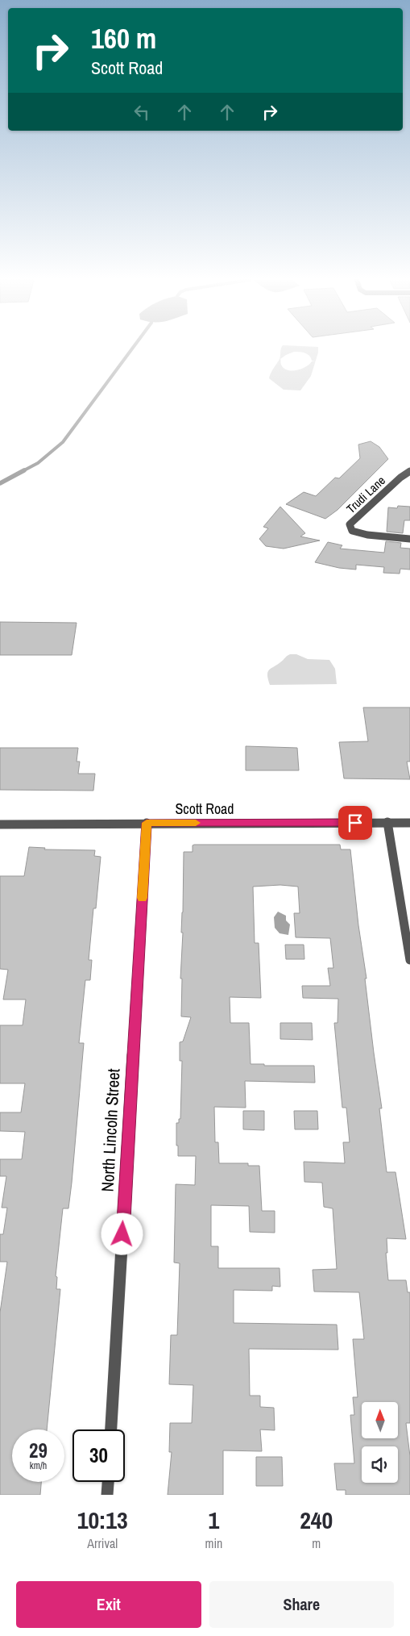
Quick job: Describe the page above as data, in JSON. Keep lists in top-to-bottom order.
{
  "streets": {
    "street": ["Trudi Lane", "Scott Road", "North Lincoln Street"]
  },
  "crossings": [
    ["Scott Road", "North Lincoln Street"]
  ],
  "north": "top",
  "page": {
    "turn": ["160 m", "Scott Road"],
    "speed": "29 km/h",
    "limit": "30",
    "eta": [
      "10:13",
      "Arrival",
      "1",
      "min",
      "240",
      "m"
    ],
    "buttons": ["Exit", "Share"]
  }
}
